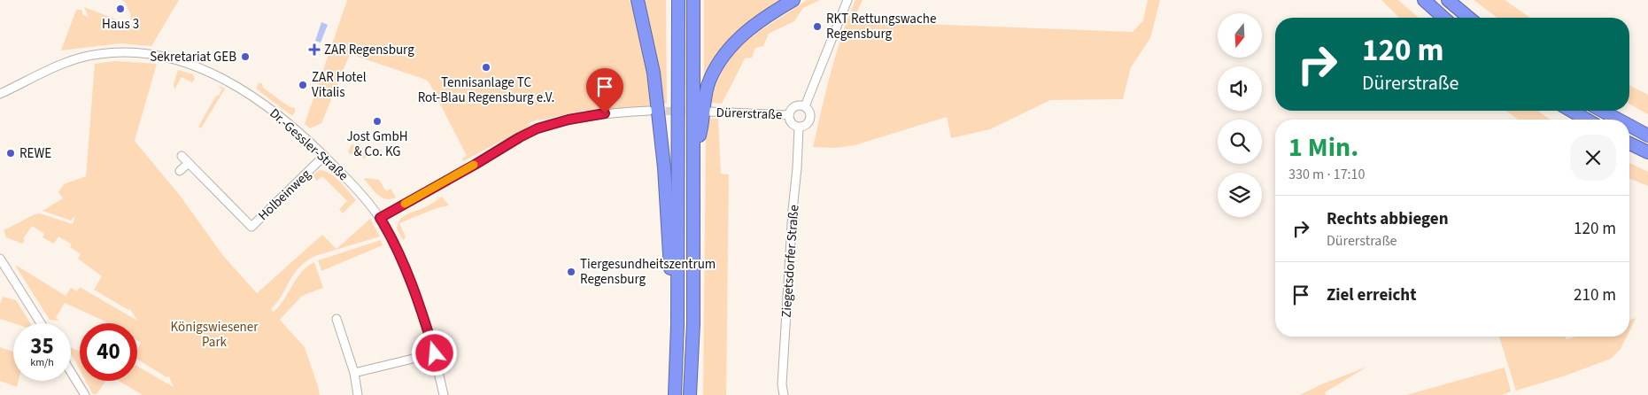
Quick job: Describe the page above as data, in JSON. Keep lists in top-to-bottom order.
{
  "streets": {
    "street": [
      "Dürerstraße",
      "Dr.-Gessler-Straße",
      "Holbeinweg",
      "Ziegetsdorfer Straße"
    ]
  },
  "crossings": [
    ["Dürerstraße", "Ziegetsdorfer Straße"],
    ["Dr.-Gessler-Straße", "Holbeinweg"]
  ],
  "parks": ["Königswiesener Park"],
  "places": {
    "other": [
      "Haus 3",
      "RKT Rettungswache Regensburg",
      "Sekretariat GEB",
      "Tennisanlage TC Rot-Blau Regensburg e.V.",
      "ZAR Hotel Vitalis",
      "Jost GmbH & Co. KG",
      "REWE",
      "Tiergesundheitszentrum Regensburg"
    ],
    "health": ["ZAR Regensburg"]
  },
  "north": "bottom",
  "page": {
    "turn": ["120 m", "Dürerstraße"],
    "heading": ["1 Min.", "330 m · 17:10"],
    "list": [
      {
        "name": "Rechts abbiegen",
        "note": "Dürerstraße",
        "value": "120 m"
      },
      {
        "name": "Ziel erreicht",
        "value": "210 m"
      }
    ],
    "speed": "35 km/h",
    "limit": "40"
  }
}
